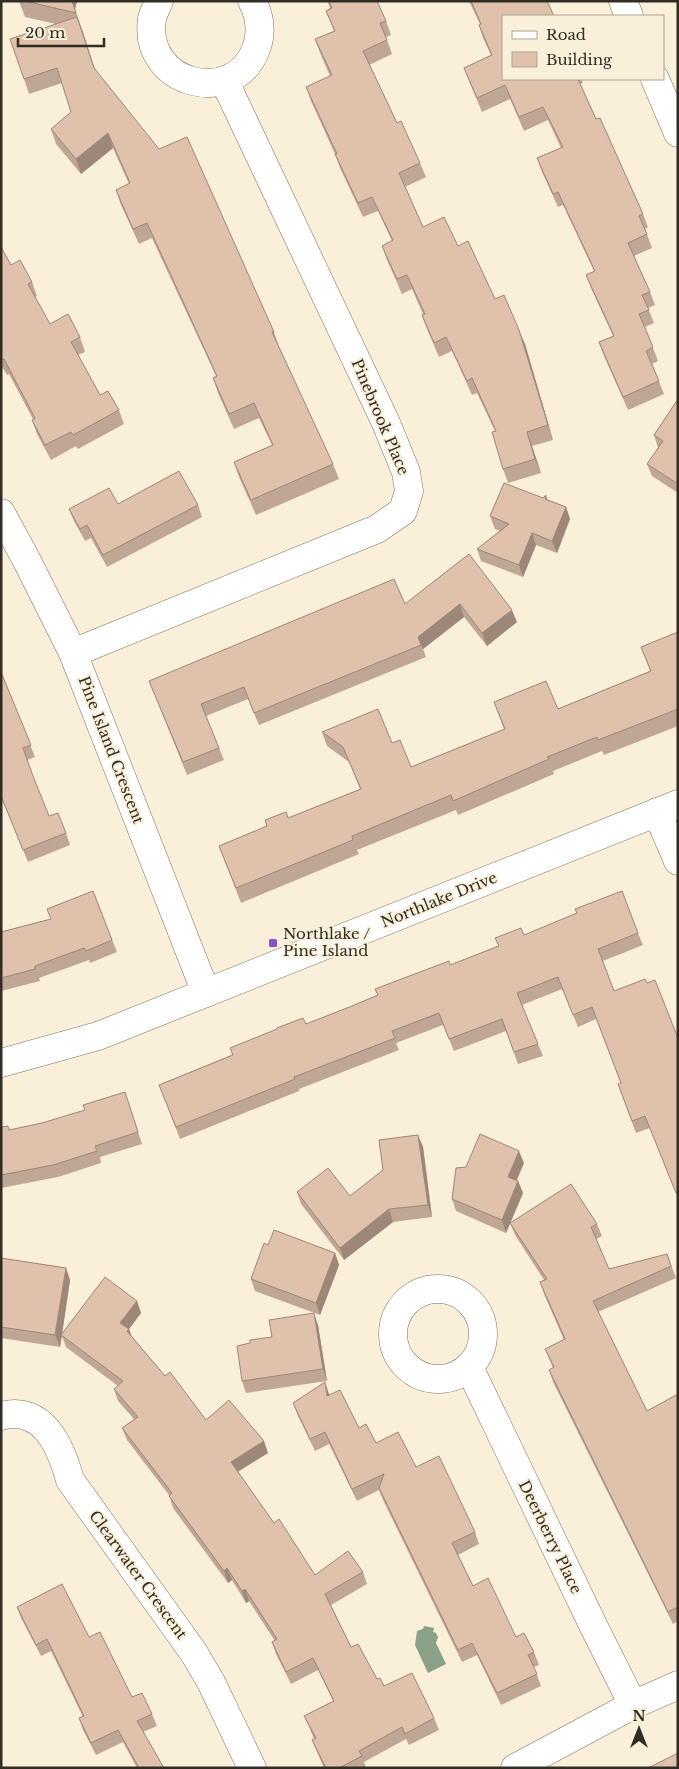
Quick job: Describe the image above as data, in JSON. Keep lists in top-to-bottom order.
{
  "streets": {
    "street": [
      "Pinebrook Place",
      "Pine Island Crescent",
      "Northlake Drive",
      "Deerberry Place",
      "Clearwater Crescent"
    ]
  },
  "crossings": [
    ["Pinebrook Place", "Pine Island Crescent"],
    ["Pine Island Crescent", "Northlake Drive"]
  ],
  "places": {
    "transit": ["Northlake / Pine Island"]
  },
  "legend": ["Road", "Building"],
  "scale_bar": "20 m",
  "north": "top"
}
